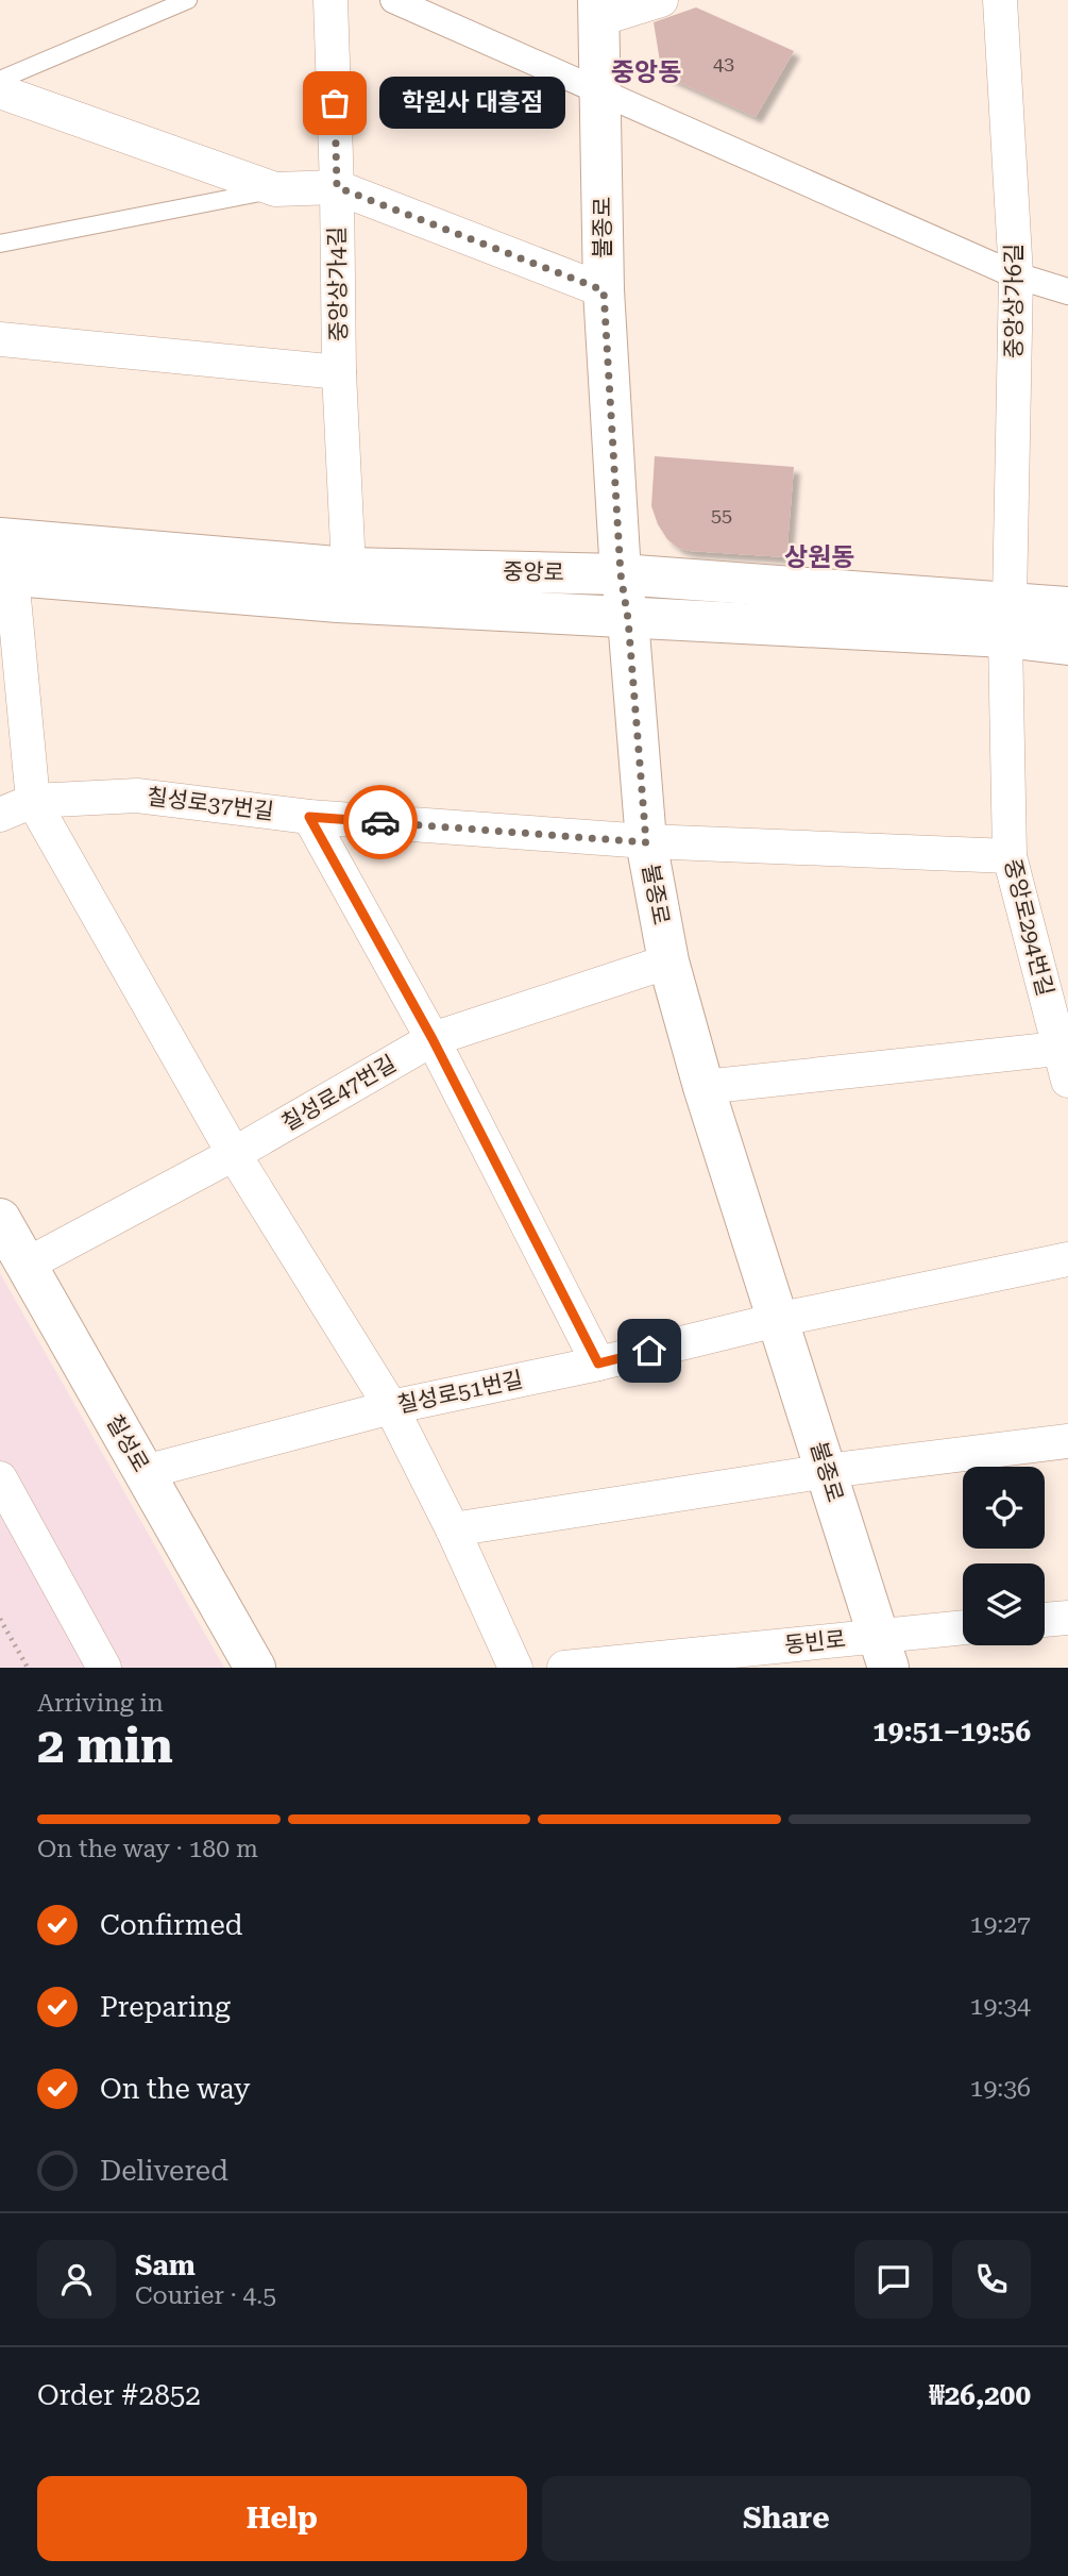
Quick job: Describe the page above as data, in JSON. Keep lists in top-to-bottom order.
{
  "streets": {
    "street": [
      "불종로",
      "중앙상가4길",
      "중앙상가6길",
      "중앙로",
      "칠성로37번길",
      "중앙로294번길",
      "칠성로47번길",
      "칠성로51번길",
      "칠성로",
      "동빈로"
    ]
  },
  "crossings": [
    ["불종로", "중앙로"],
    ["불종로", "칠성로37번길"],
    ["불종로", "칠성로47번길"],
    ["불종로", "칠성로51번길"],
    ["불종로", "동빈로"],
    ["중앙상가4길", "중앙로"],
    ["중앙상가6길", "중앙로"],
    ["중앙상가6길", "중앙로294번길"],
    ["중앙로", "중앙로294번길"],
    ["칠성로37번길", "중앙로294번길"],
    ["칠성로47번길", "칠성로"],
    ["칠성로51번길", "칠성로"]
  ],
  "districts": ["중앙동", "상원동"],
  "places": ["학원사 대흥점"],
  "house_numbers": ["43", "55"],
  "page": {
    "bubble": "학원사 대흥점",
    "heading": ["2 min", "Arriving in", "19:51–19:56"],
    "panel": [
      "Sam",
      "Courier · 4.5",
      "Order #2852",
      "₩26,200"
    ],
    "bar": "On the way · 180 m",
    "list": [
      ["Confirmed", "19:27"],
      ["Preparing", "19:34"],
      ["On the way", "19:36"],
      "Delivered"
    ],
    "buttons": ["Help", "Share"]
  }
}
